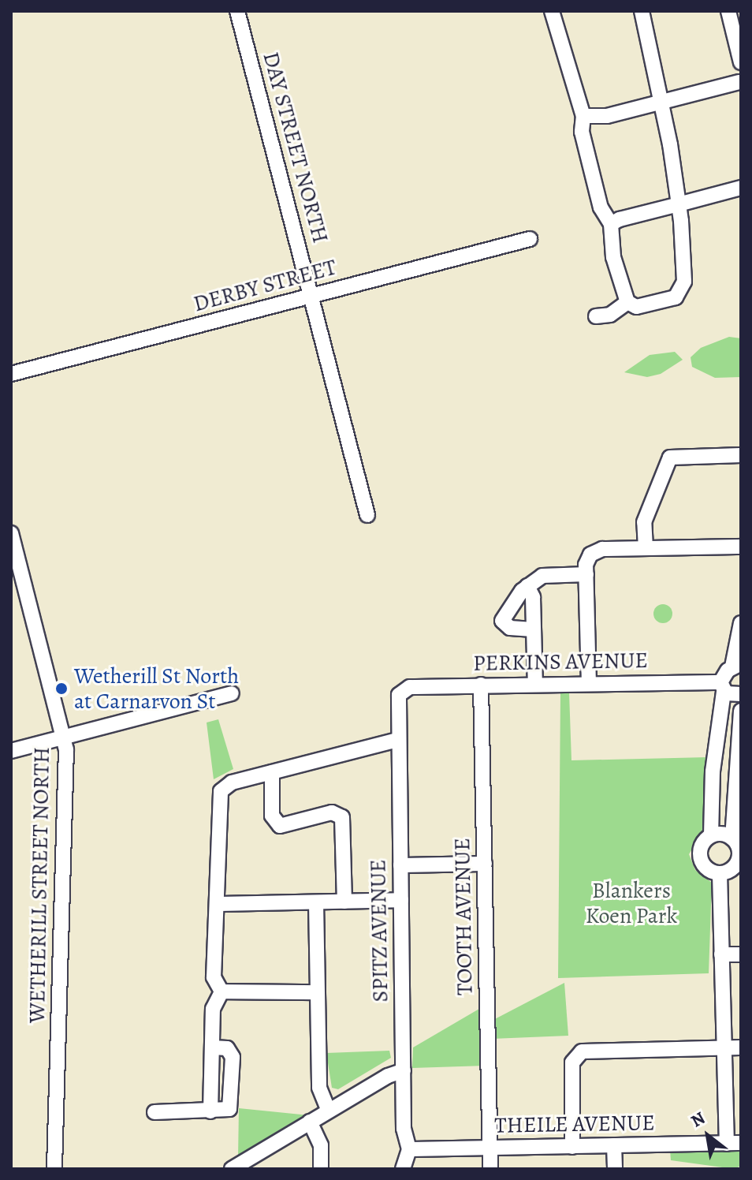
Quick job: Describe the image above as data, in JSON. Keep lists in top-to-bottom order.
{
  "streets": {
    "street": [
      "DAY STREET NORTH",
      "DERBY STREET",
      "PERKINS AVENUE",
      "WETHERILL STREET NORTH",
      "TOOTH AVENUE",
      "SPITZ AVENUE",
      "THEILE AVENUE"
    ]
  },
  "crossings": [
    ["DAY STREET NORTH", "DERBY STREET"],
    ["PERKINS AVENUE", "TOOTH AVENUE"],
    ["PERKINS AVENUE", "SPITZ AVENUE"],
    ["TOOTH AVENUE", "THEILE AVENUE"],
    ["SPITZ AVENUE", "THEILE AVENUE"]
  ],
  "parks": ["Blankers Koen Park"],
  "places": ["Wetherill St North at Carnarvon St"],
  "north": "top left"
}
